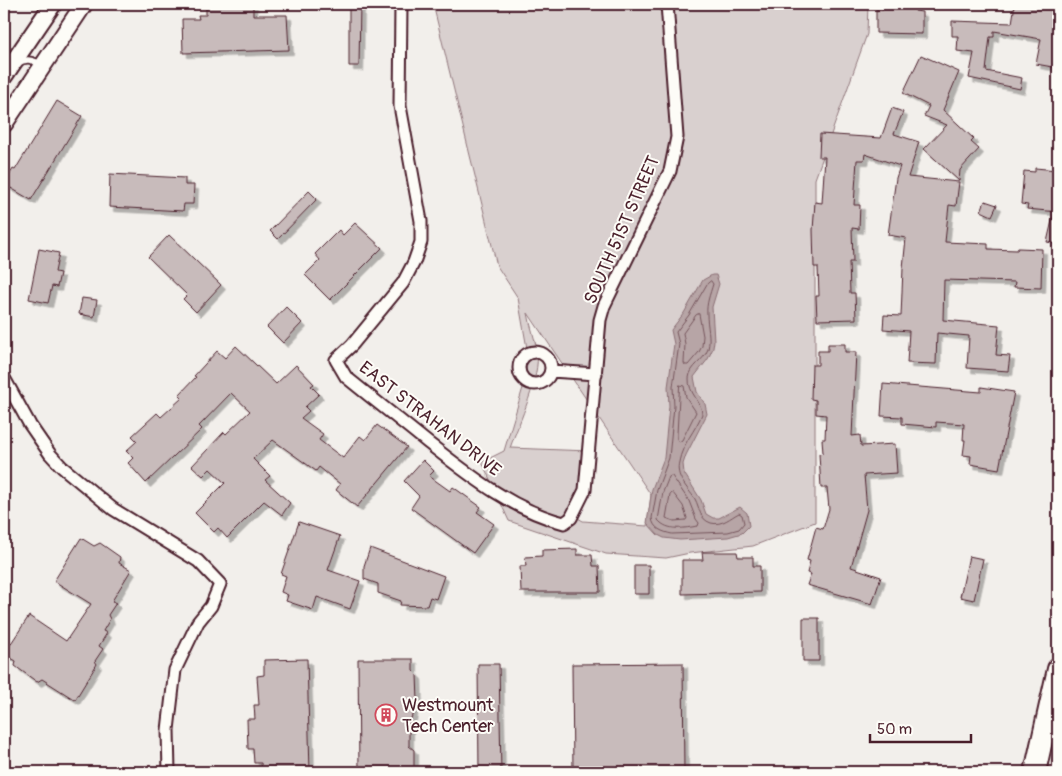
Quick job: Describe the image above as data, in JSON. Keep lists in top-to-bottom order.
{
  "streets": {
    "street": ["SOUTH 51ST STREET", "EAST STRAHAN DRIVE"]
  },
  "crossings": [
    ["SOUTH 51ST STREET", "EAST STRAHAN DRIVE"]
  ],
  "places": {
    "building": ["Westmount Tech Center"]
  },
  "scale_bar": "50 m"
}
